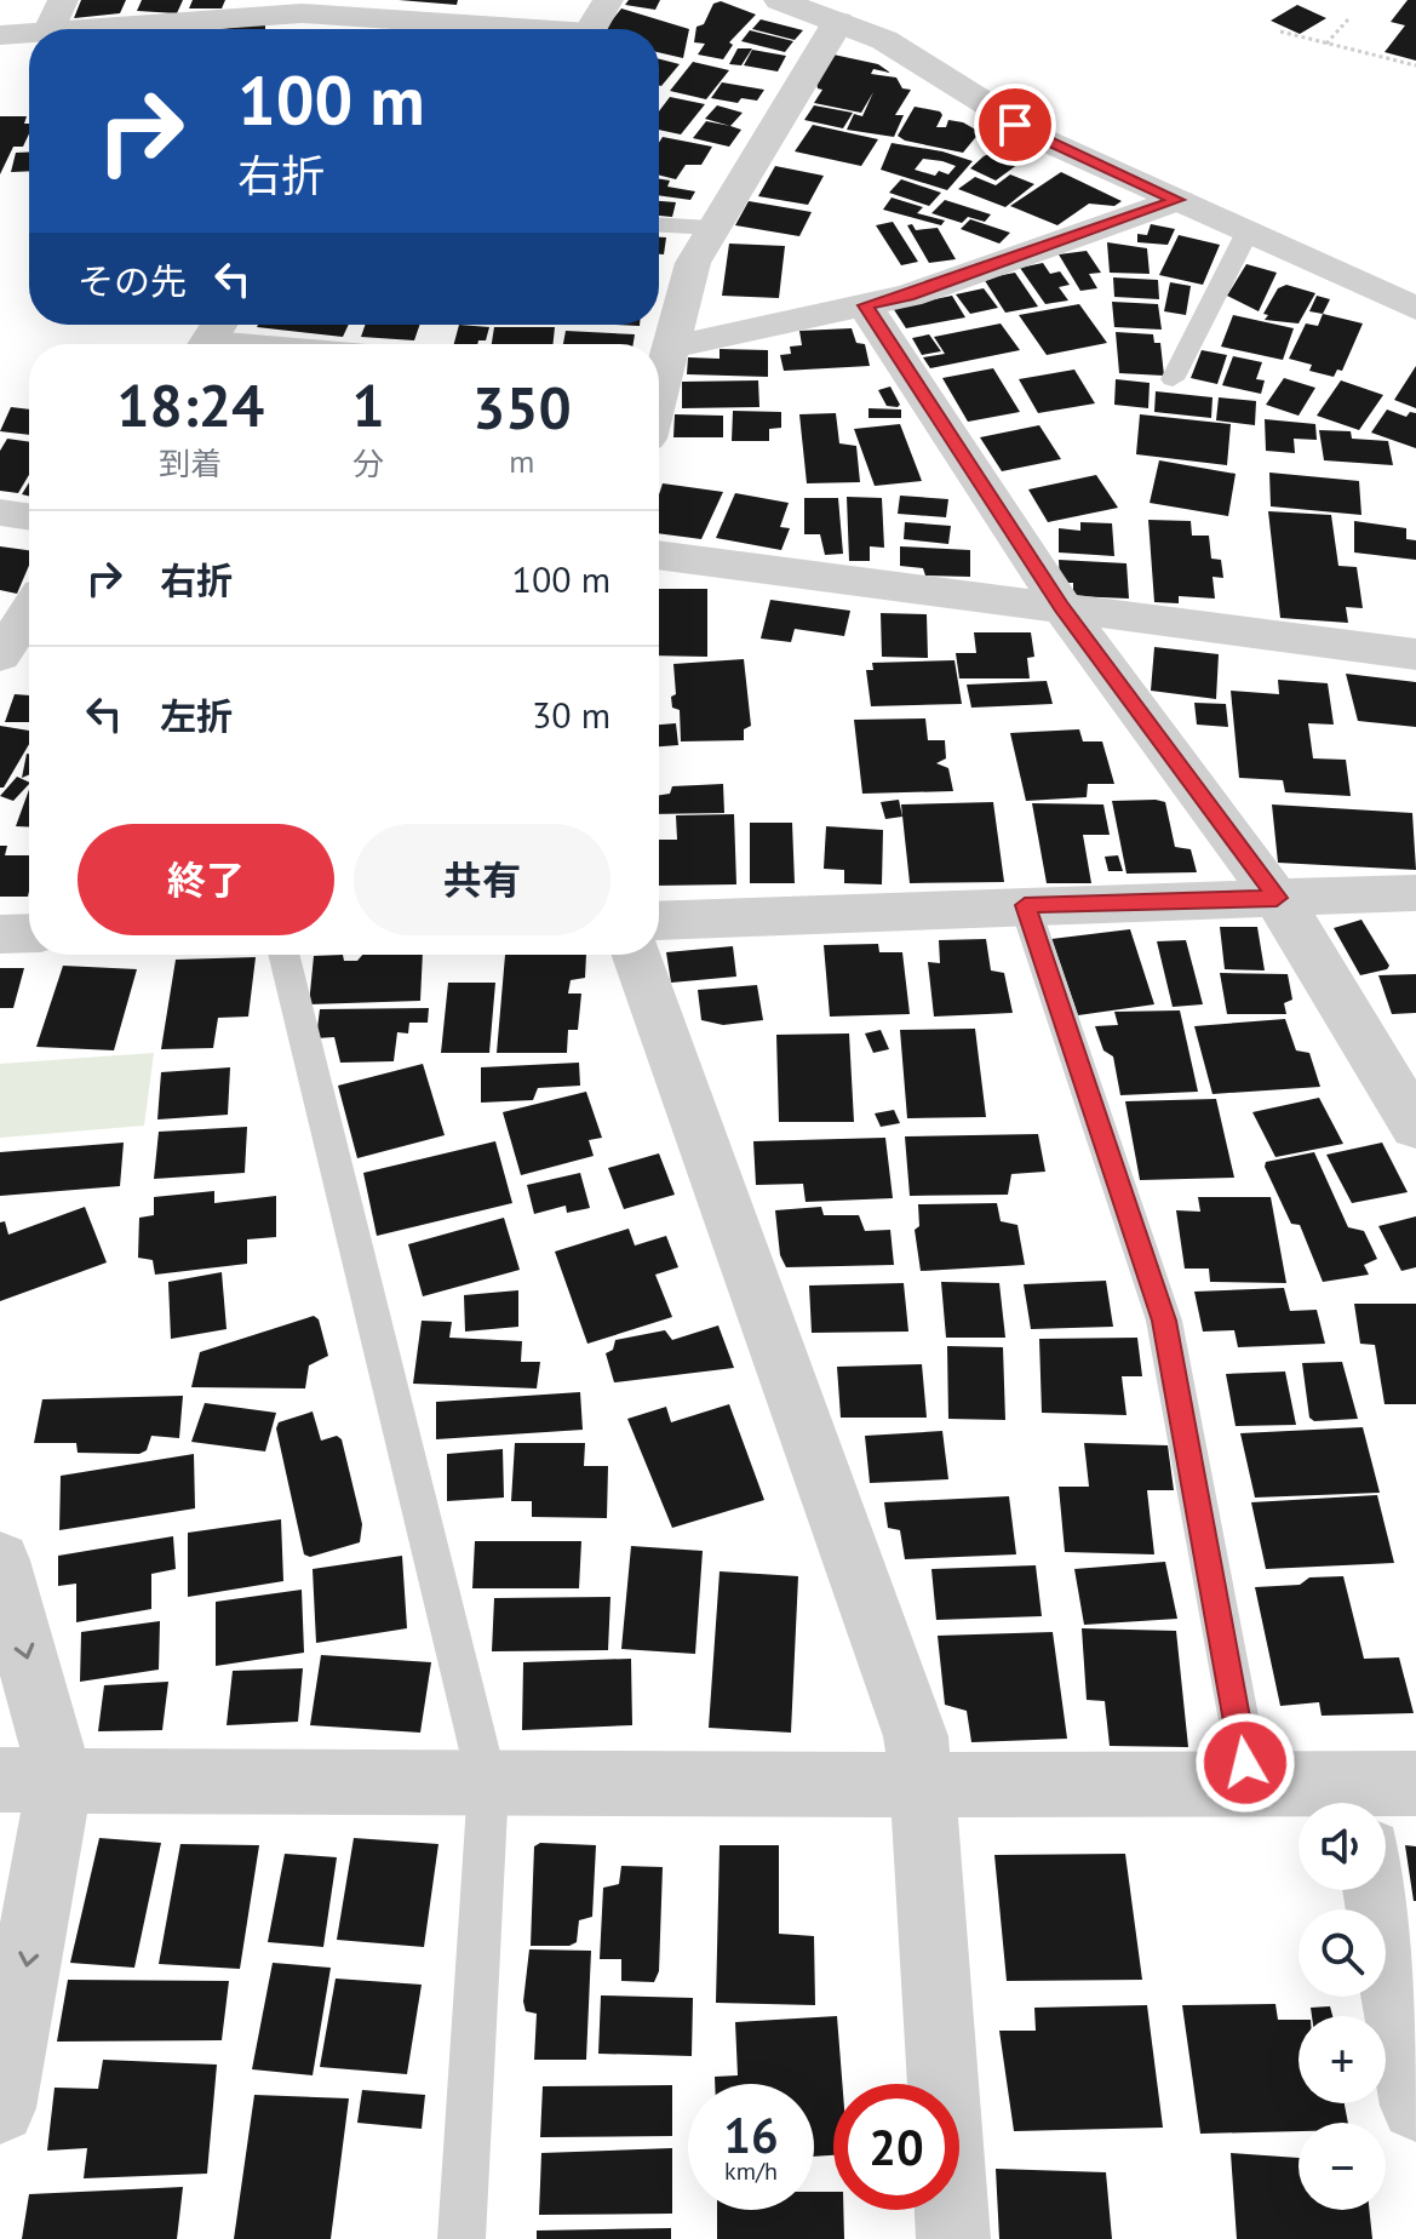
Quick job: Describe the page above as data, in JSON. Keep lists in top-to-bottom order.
{
  "page": {
    "turn": ["100 m", "右折"],
    "then": "その先",
    "eta": [
      "18:24",
      "到着",
      "1",
      "分",
      "350",
      "m"
    ],
    "list": [
      {
        "name": "右折",
        "value": "100 m"
      },
      {
        "name": "左折",
        "value": "30 m"
      }
    ],
    "buttons": ["終了", "共有"],
    "map_buttons": ["+", "−"],
    "speed": "16 km/h",
    "limit": "20"
  }
}
